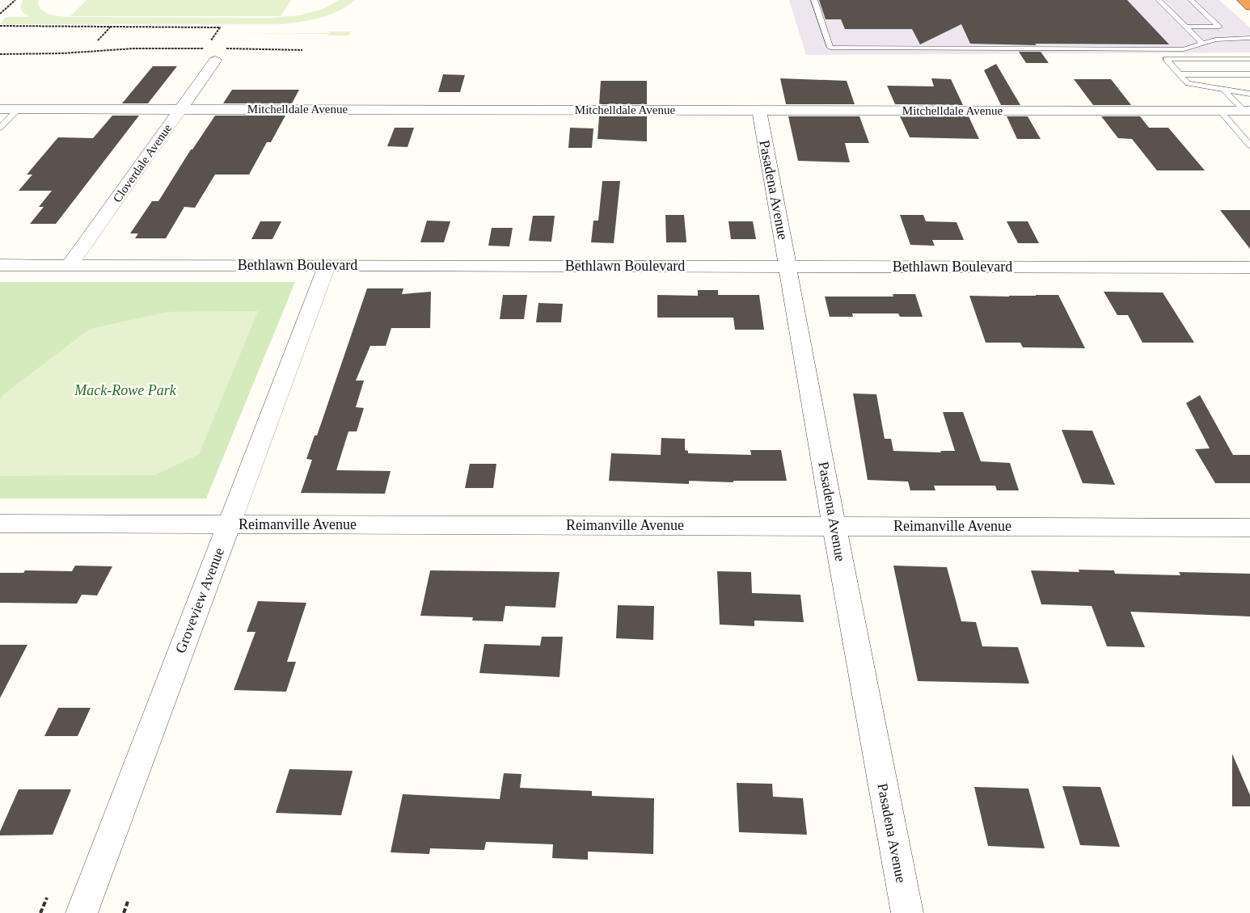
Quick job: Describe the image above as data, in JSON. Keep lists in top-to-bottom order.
{
  "streets": {
    "street": [
      "Mitchelldale Avenue",
      "Cloverdale Avenue",
      "Pasadena Avenue",
      "Bethlawn Boulevard",
      "Reimanville Avenue",
      "Groveview Avenue"
    ]
  },
  "crossings": [
    ["Mitchelldale Avenue", "Cloverdale Avenue"],
    ["Mitchelldale Avenue", "Pasadena Avenue"],
    ["Cloverdale Avenue", "Bethlawn Boulevard"],
    ["Pasadena Avenue", "Bethlawn Boulevard"],
    ["Pasadena Avenue", "Reimanville Avenue"],
    ["Bethlawn Boulevard", "Groveview Avenue"],
    ["Reimanville Avenue", "Groveview Avenue"]
  ],
  "parks": ["Mack-Rowe Park"]
}
